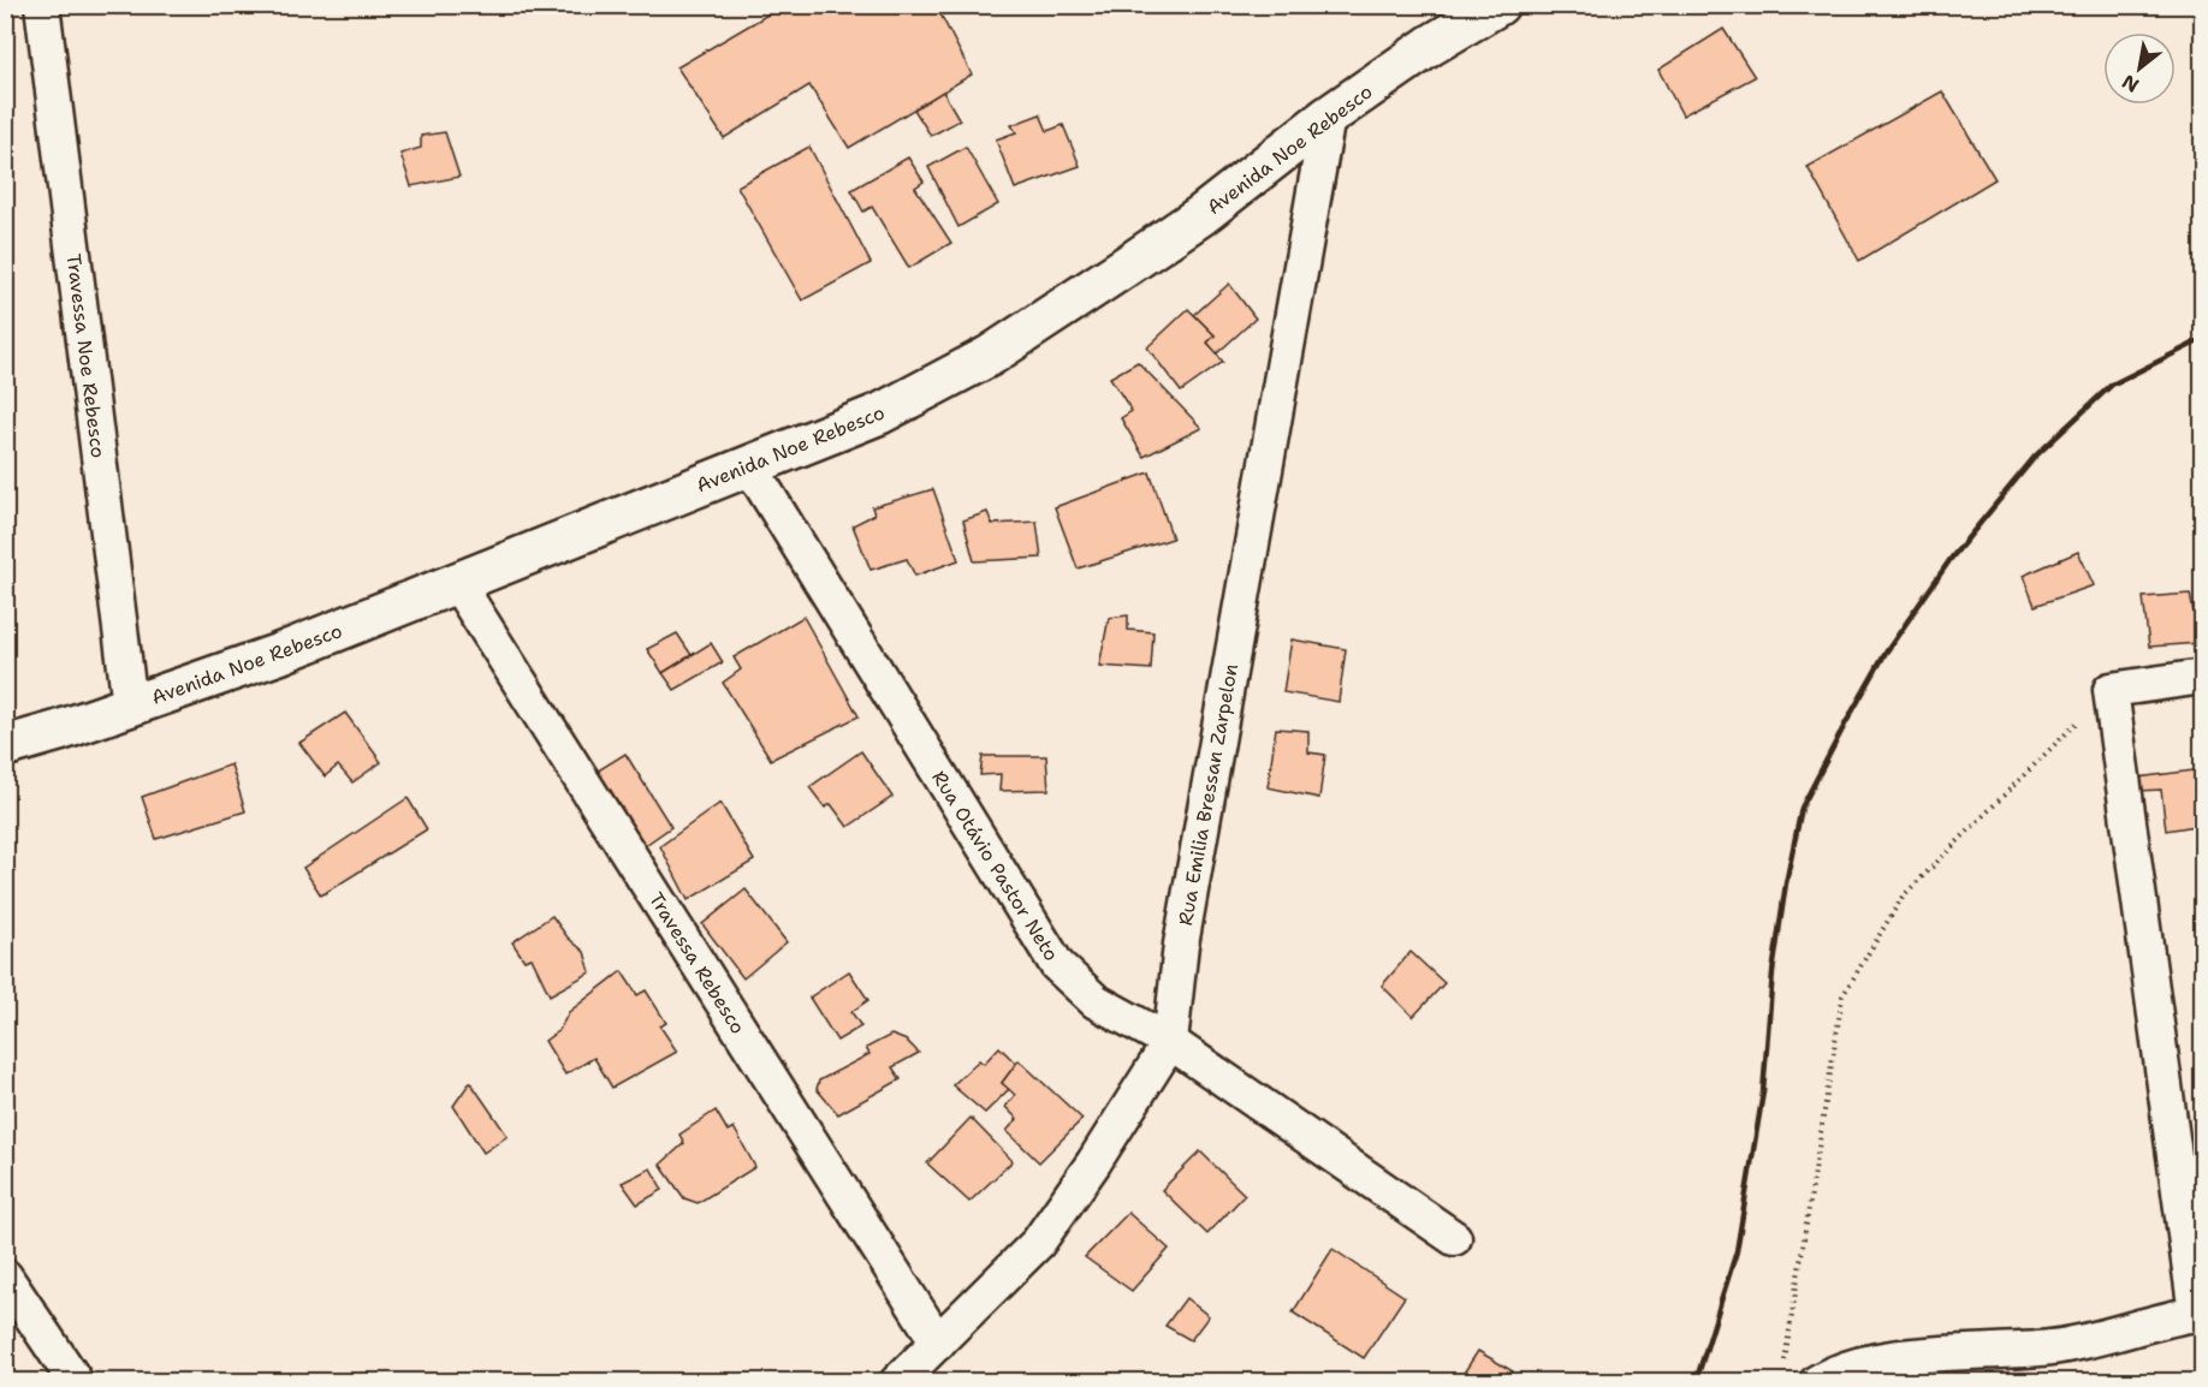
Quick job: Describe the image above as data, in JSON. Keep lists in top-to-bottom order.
{
  "streets": {
    "main road": ["Avenida Noe Rebesco"],
    "street": [
      "Travessa Noe Rebesco",
      "Rua Emilia Bressan Zarpelon",
      "Rua Otávio Pastor Neto",
      "Travessa Rebesco"
    ]
  },
  "crossings": [
    ["Avenida Noe Rebesco", "Travessa Noe Rebesco"],
    ["Avenida Noe Rebesco", "Rua Emilia Bressan Zarpelon"],
    ["Avenida Noe Rebesco", "Rua Otávio Pastor Neto"],
    ["Avenida Noe Rebesco", "Travessa Rebesco"],
    ["Rua Emilia Bressan Zarpelon", "Rua Otávio Pastor Neto"],
    ["Rua Emilia Bressan Zarpelon", "Travessa Rebesco"]
  ],
  "north": "bottom left"
}
